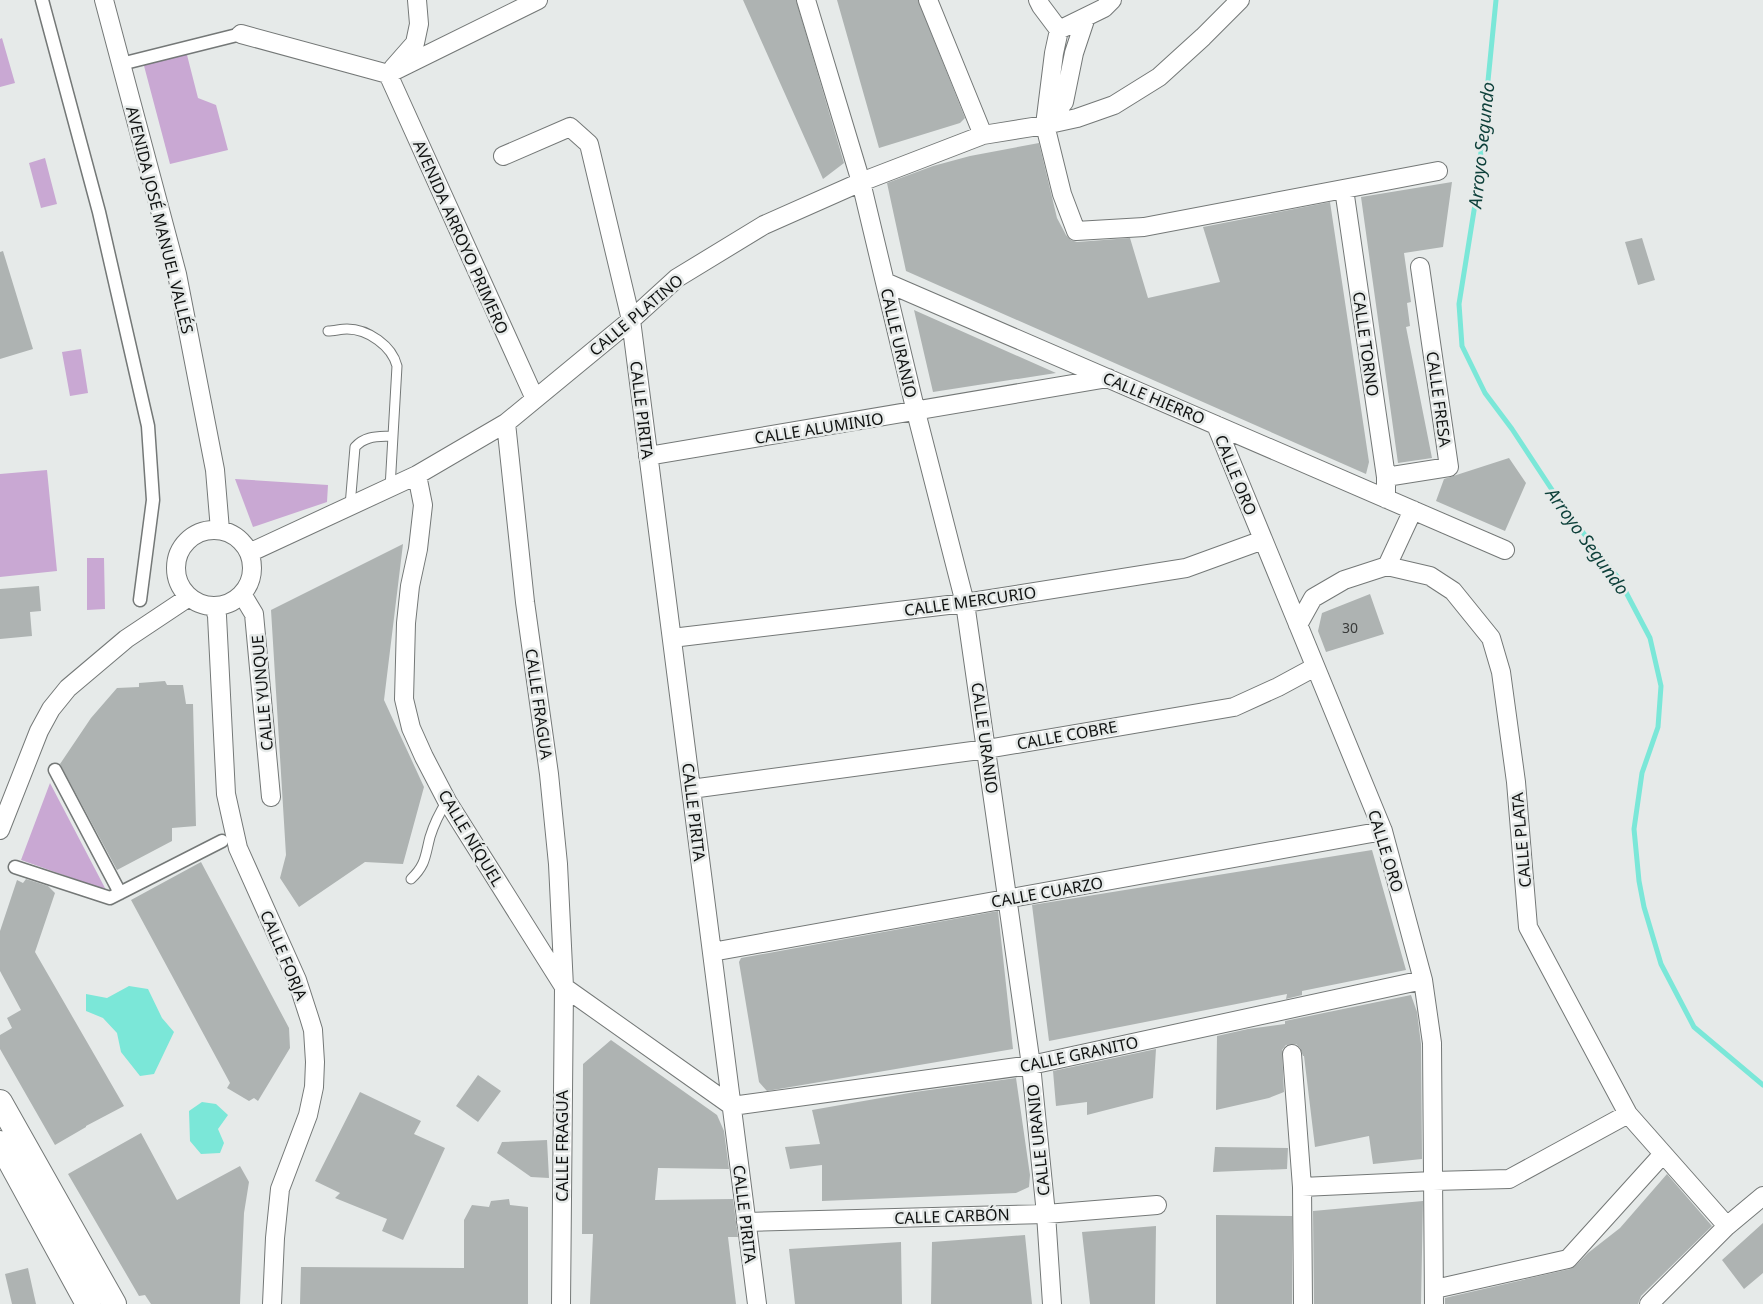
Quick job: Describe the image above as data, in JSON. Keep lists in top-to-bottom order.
{
  "streets": {
    "street": [
      "AVENIDA JOSÉ MANUEL VALLÉS",
      "AVENIDA ARROYO PRIMERO",
      "CALLE PLATINO",
      "CALLE URANIO",
      "CALLE TORNO",
      "CALLE HIERRO",
      "CALLE FRESA",
      "CALLE PIRITA",
      "CALLE ALUMINIO",
      "CALLE ORO",
      "CALLE MERCURIO",
      "CALLE YUNQUE",
      "CALLE FRAGUA",
      "CALLE COBRE",
      "CALLE NÍQUEL",
      "CALLE PLATA",
      "CALLE CUARZO",
      "CALLE FORJA",
      "CALLE GRANITO",
      "CALLE CARBÓN"
    ]
  },
  "crossings": [
    ["AVENIDA JOSÉ MANUEL VALLÉS", "CALLE PLATINO"],
    ["AVENIDA JOSÉ MANUEL VALLÉS", "CALLE YUNQUE"],
    ["AVENIDA JOSÉ MANUEL VALLÉS", "CALLE FORJA"],
    ["AVENIDA ARROYO PRIMERO", "CALLE PLATINO"],
    ["CALLE PLATINO", "CALLE URANIO"],
    ["CALLE PLATINO", "CALLE PIRITA"],
    ["CALLE PLATINO", "CALLE YUNQUE"],
    ["CALLE PLATINO", "CALLE FRAGUA"],
    ["CALLE PLATINO", "CALLE NÍQUEL"],
    ["CALLE PLATINO", "CALLE FORJA"],
    ["CALLE URANIO", "CALLE HIERRO"],
    ["CALLE URANIO", "CALLE ALUMINIO"],
    ["CALLE URANIO", "CALLE MERCURIO"],
    ["CALLE URANIO", "CALLE COBRE"],
    ["CALLE URANIO", "CALLE CUARZO"],
    ["CALLE URANIO", "CALLE GRANITO"],
    ["CALLE URANIO", "CALLE CARBÓN"],
    ["CALLE TORNO", "CALLE HIERRO"],
    ["CALLE TORNO", "CALLE FRESA"],
    ["CALLE HIERRO", "CALLE ALUMINIO"],
    ["CALLE HIERRO", "CALLE ORO"],
    ["CALLE PIRITA", "CALLE ALUMINIO"],
    ["CALLE PIRITA", "CALLE MERCURIO"],
    ["CALLE PIRITA", "CALLE COBRE"],
    ["CALLE PIRITA", "CALLE NÍQUEL"],
    ["CALLE PIRITA", "CALLE CUARZO"],
    ["CALLE PIRITA", "CALLE GRANITO"],
    ["CALLE PIRITA", "CALLE CARBÓN"],
    ["CALLE ORO", "CALLE MERCURIO"],
    ["CALLE ORO", "CALLE COBRE"],
    ["CALLE ORO", "CALLE CUARZO"],
    ["CALLE ORO", "CALLE GRANITO"],
    ["CALLE YUNQUE", "CALLE FORJA"],
    ["CALLE FRAGUA", "CALLE NÍQUEL"],
    ["CALLE NÍQUEL", "CALLE GRANITO"]
  ],
  "water": ["Arroyo Segundo"],
  "house_numbers": ["30"]
}
